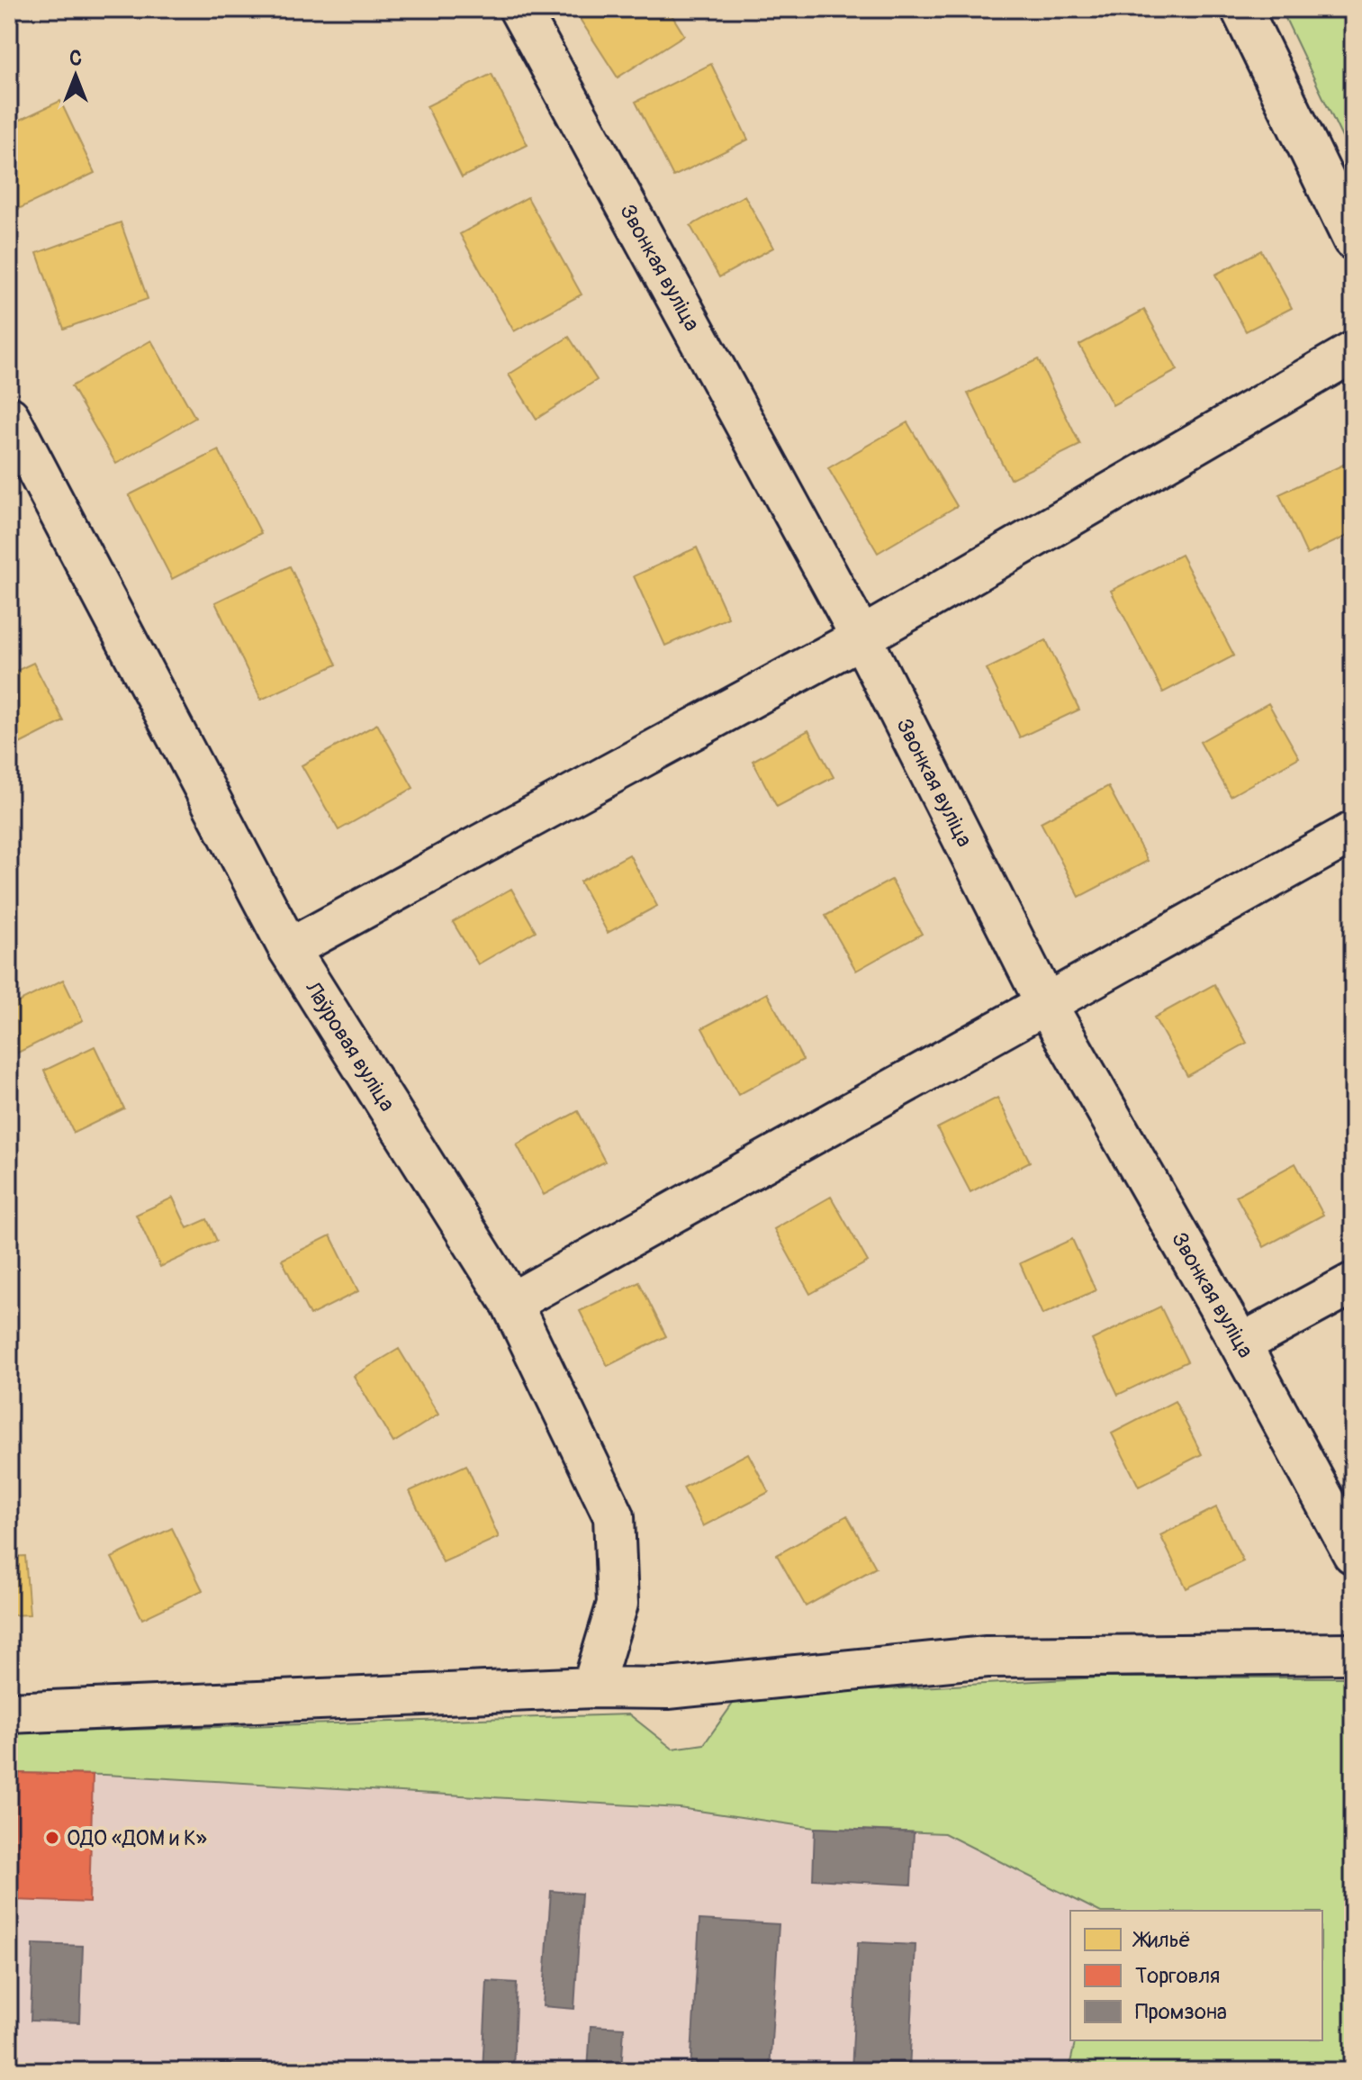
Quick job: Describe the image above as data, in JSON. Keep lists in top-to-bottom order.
{
  "streets": {
    "street": ["Звонкая вуліца", "Лаўровая вуліца"]
  },
  "places": ["ОДО «ДОМ и К»"],
  "legend": ["Жильё", "Торговля", "Промзона"],
  "north": "top"
}
